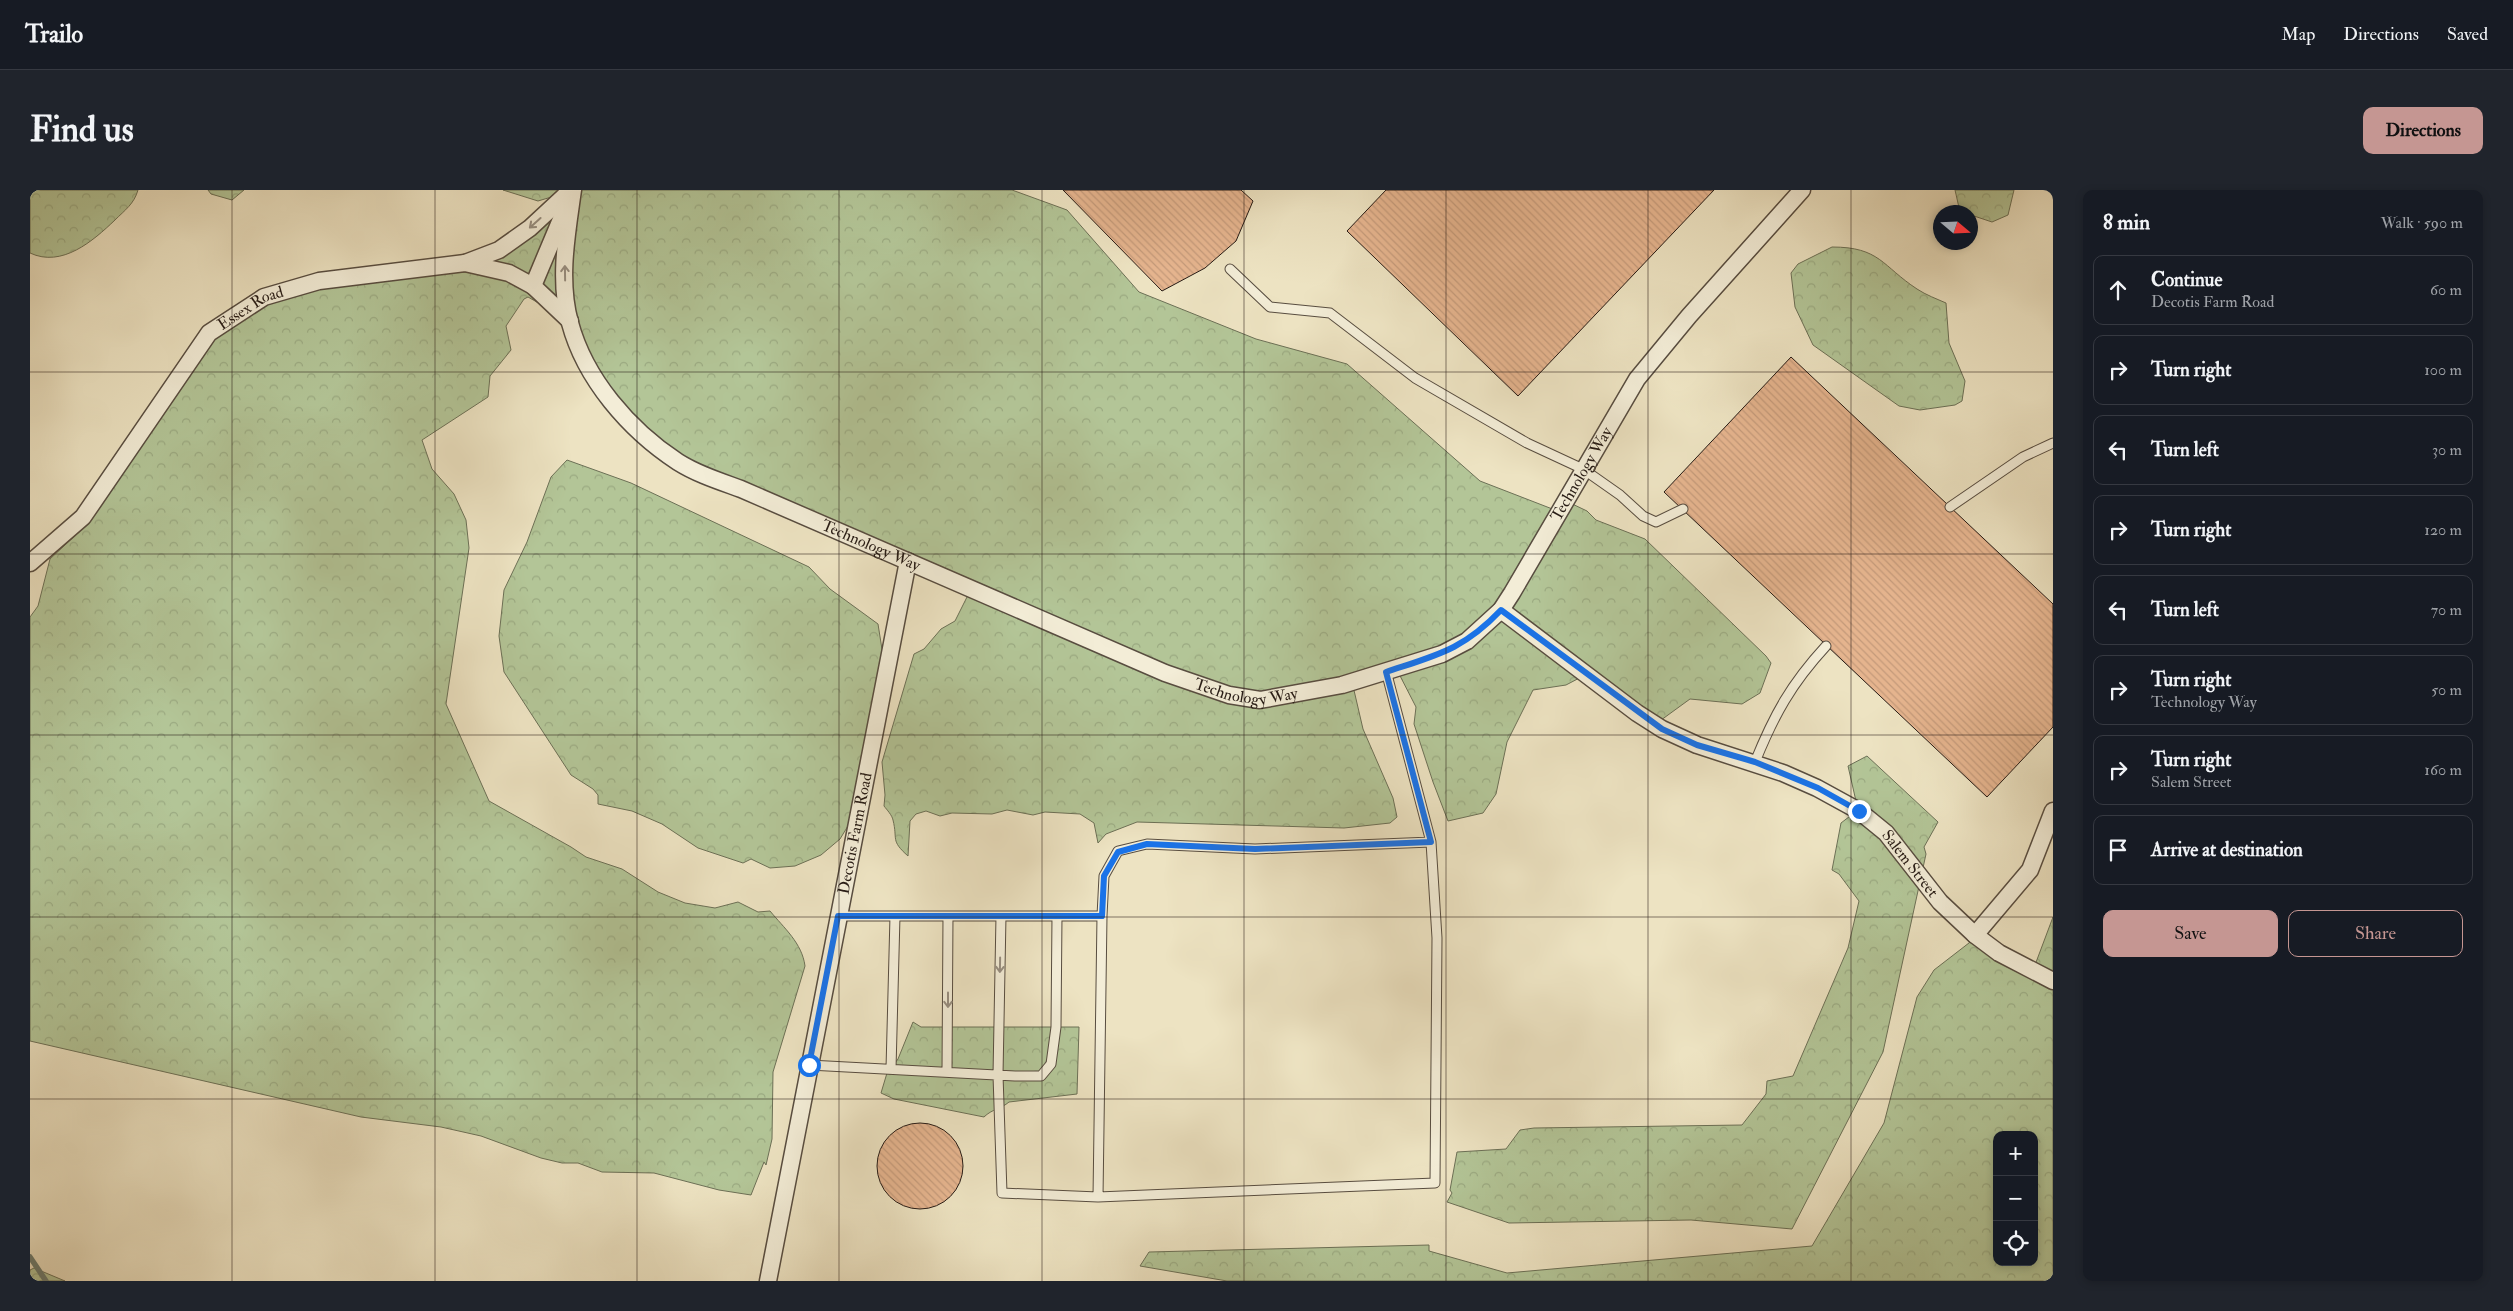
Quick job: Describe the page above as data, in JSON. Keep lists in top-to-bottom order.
{
  "streets": {
    "street": [
      "Essex Road",
      "Technology Way",
      "Decotis Farm Road",
      "Salem Street"
    ]
  },
  "crossings": [
    ["Essex Road", "Technology Way"],
    ["Technology Way", "Decotis Farm Road"],
    ["Technology Way", "Salem Street"]
  ],
  "north": "right",
  "page": {
    "header": "Trailo",
    "nav": ["Map", "Directions", "Saved"],
    "buttons": [
      "Directions",
      ["Save", "Share"]
    ],
    "title": "Find us",
    "heading": ["8 min", "Walk · 590 m"],
    "list": [
      ["Continue", "Decotis Farm Road", "60 m"],
      ["Turn right", "100 m"],
      ["Turn left", "30 m"],
      ["Turn right", "120 m"],
      ["Turn left", "70 m"],
      ["Turn right", "Technology Way", "50 m"],
      ["Turn right", "Salem Street", "160 m"],
      "Arrive at destination"
    ],
    "map_buttons": ["+", "−"]
  }
}
